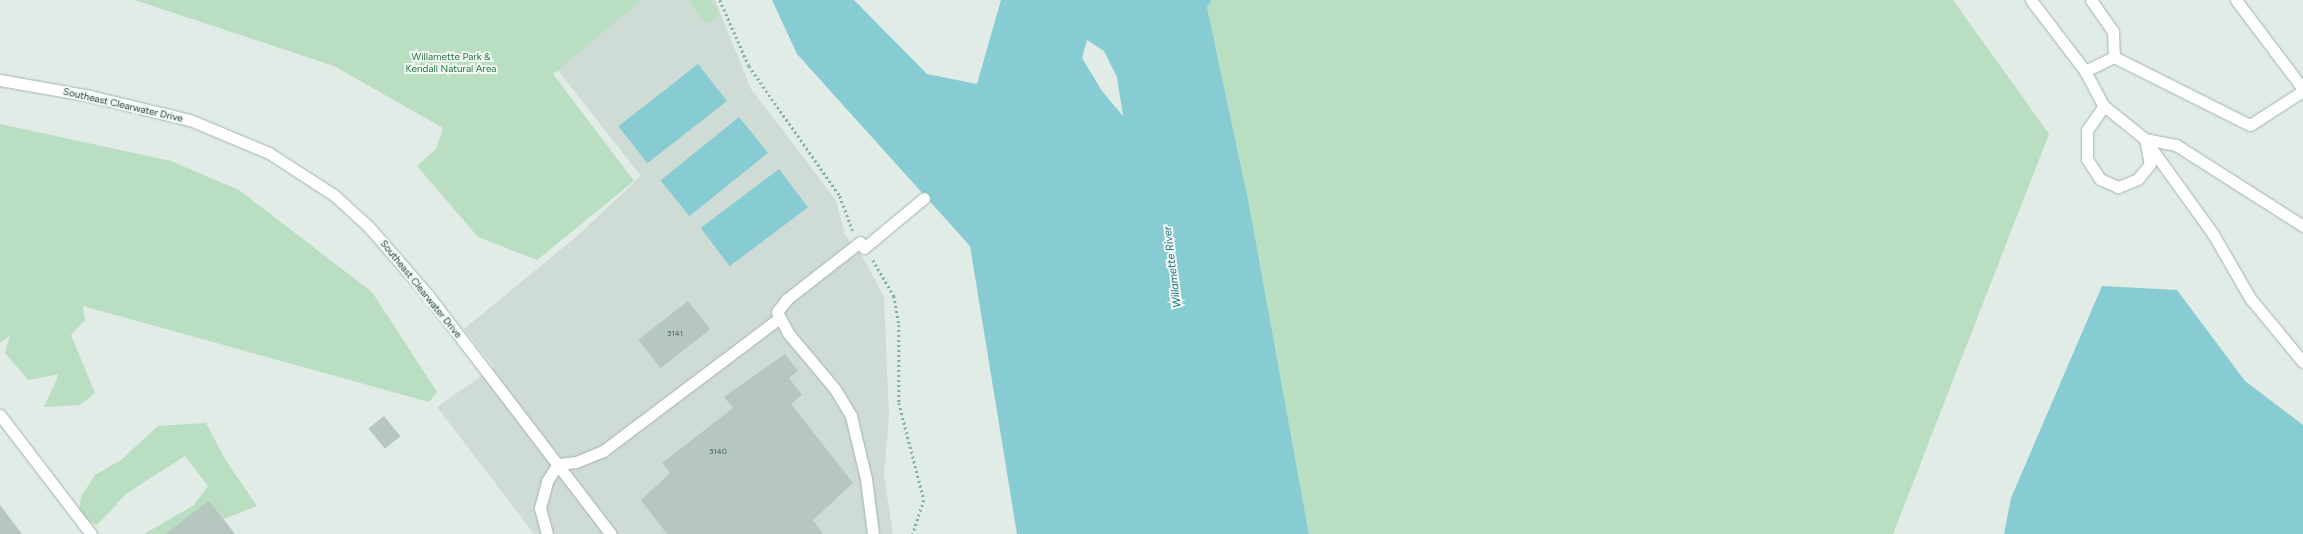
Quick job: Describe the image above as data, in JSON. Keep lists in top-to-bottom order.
{
  "streets": {
    "lane": ["Southeast Clearwater Drive"]
  },
  "water": ["Willamette River"],
  "parks": ["Willamette Park & Kendall Natural Area"],
  "house_numbers": ["3141", "3140"]
}
